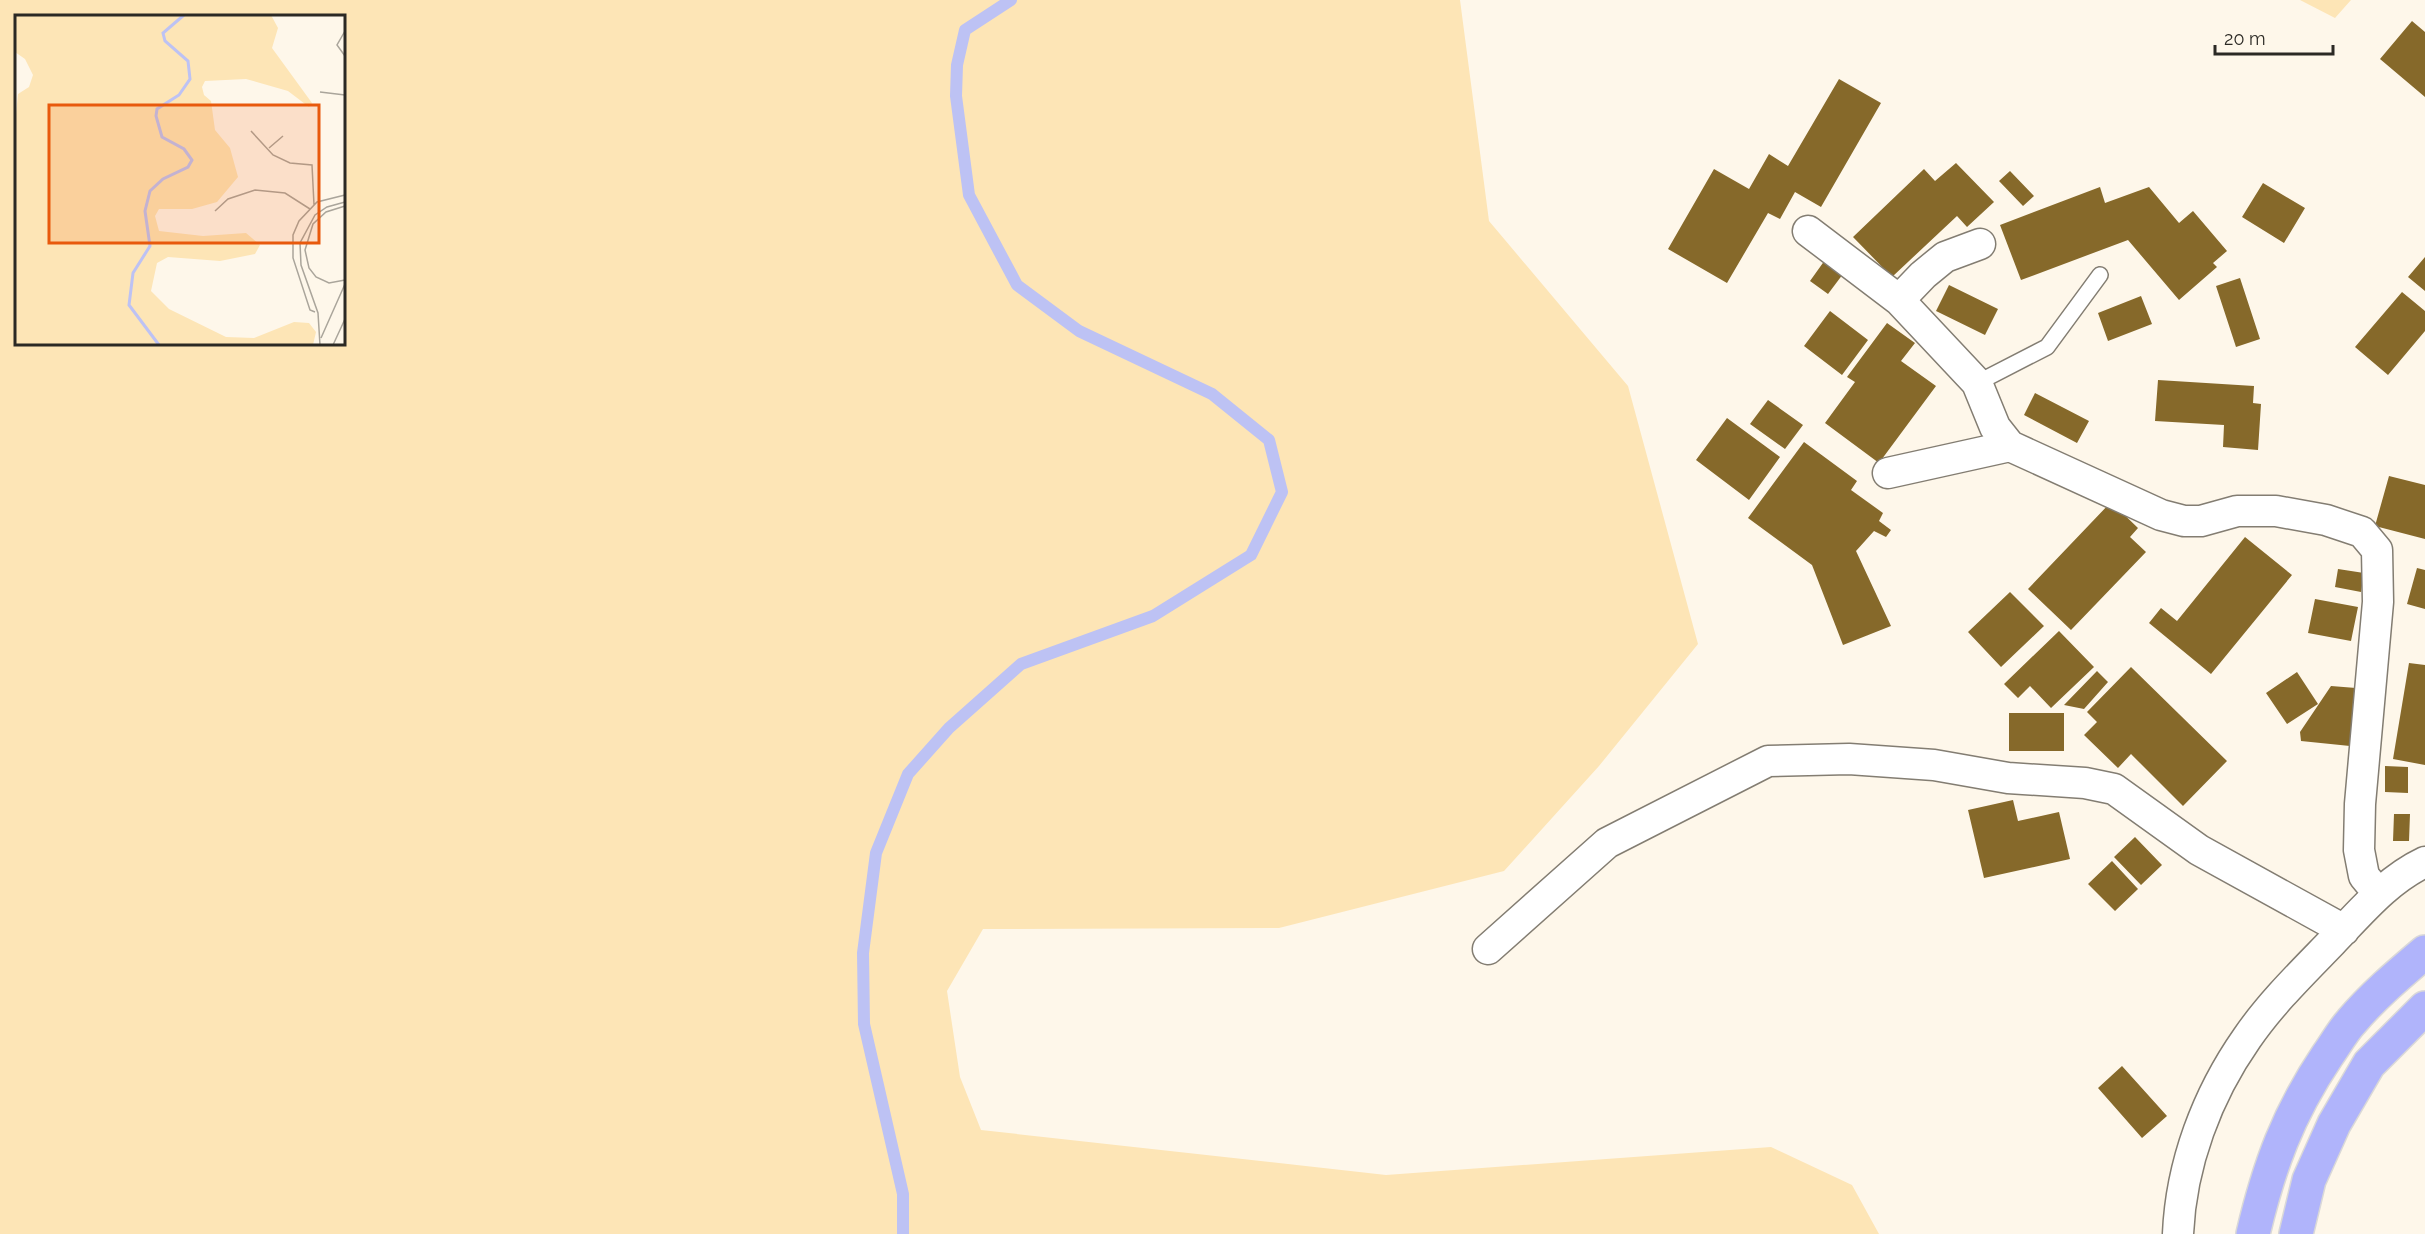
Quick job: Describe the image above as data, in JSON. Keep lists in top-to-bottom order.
{
  "scale_bar": "20 m"
}
